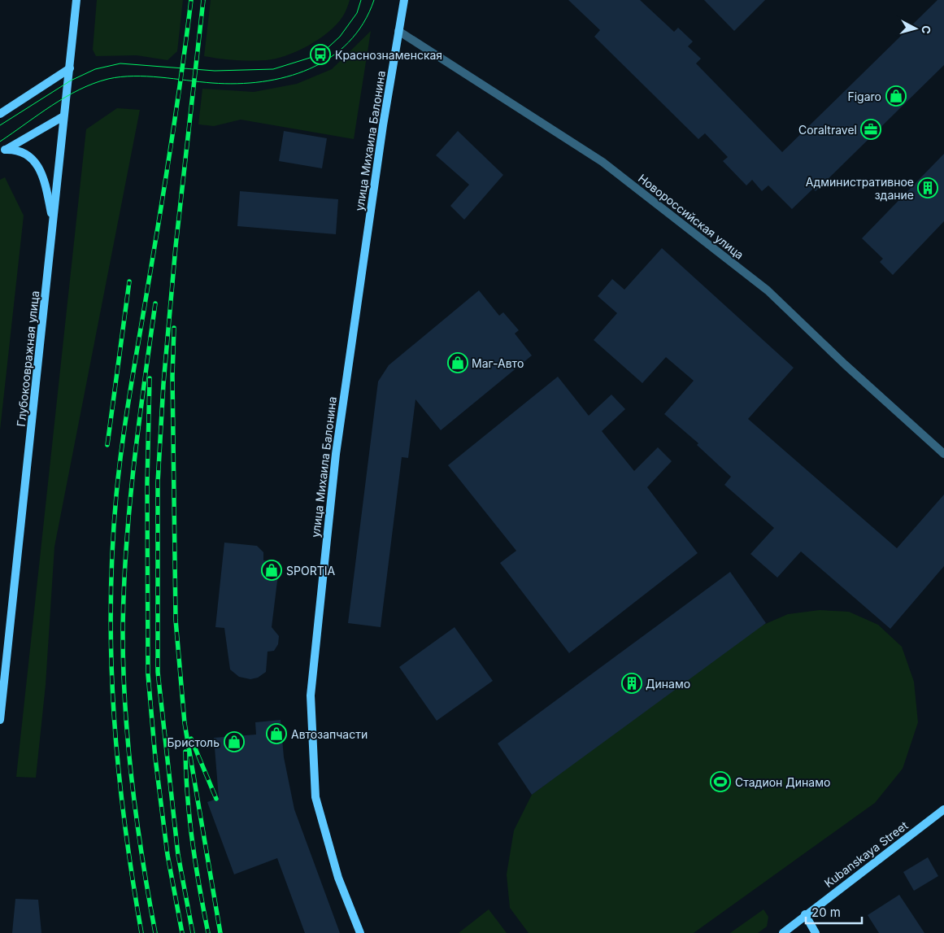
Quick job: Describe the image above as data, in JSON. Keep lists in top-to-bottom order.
{
  "streets": {
    "main road": ["улица Михаила Балонина", "Глубокоовражная улица", "Kubanskaya Street"],
    "street": ["Новороссийская улица"]
  },
  "crossings": [
    ["улица Михаила Балонина", "Новороссийская улица"]
  ],
  "places": {
    "bus stop": ["Краснознаменская"],
    "shop": [
      "Figaro",
      "Маг-Авто",
      "SPORTIA",
      "Автозапчасти",
      "Бристоль"
    ],
    "office": ["Coraltravel"],
    "building": ["Административное здание", "Динамо"],
    "sports": ["Стадион Динамо"]
  },
  "scale_bar": "20 m",
  "north": "right"
}
